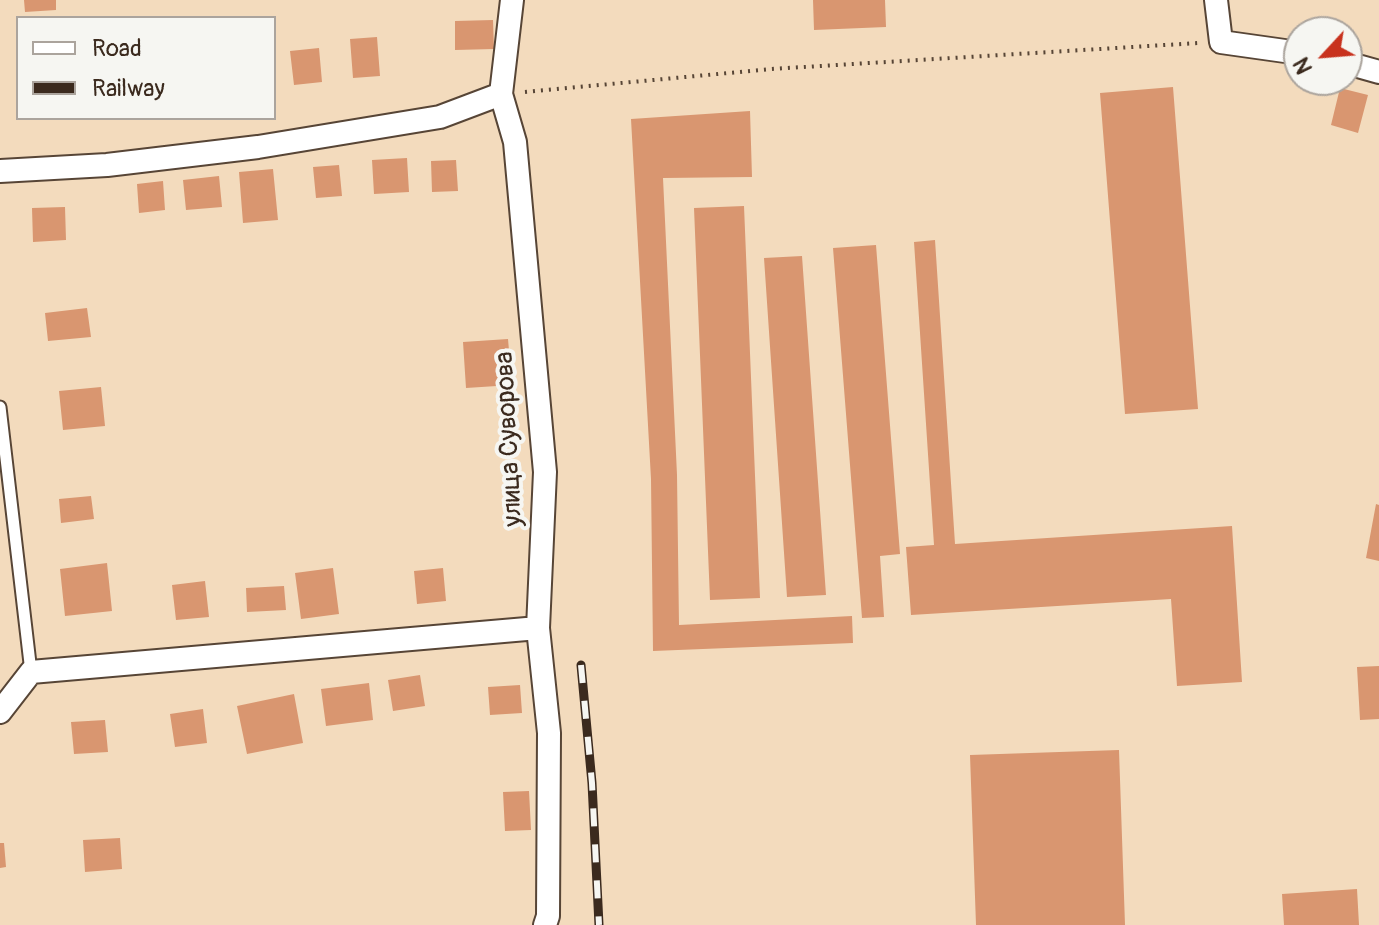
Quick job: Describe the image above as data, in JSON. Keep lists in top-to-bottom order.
{
  "streets": {
    "street": ["улица Суворова"]
  },
  "legend": ["Road", "Railway"],
  "north": "bottom left"
}
